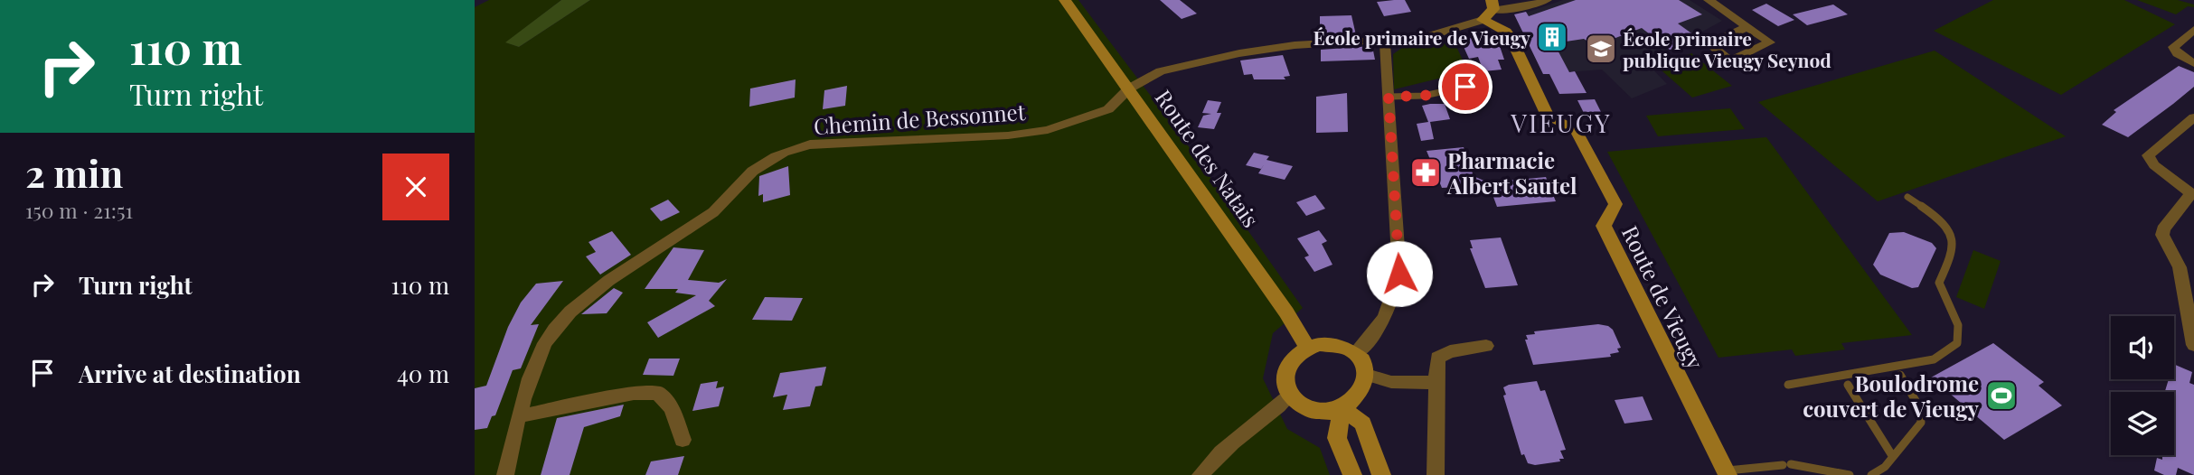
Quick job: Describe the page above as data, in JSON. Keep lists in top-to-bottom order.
{
  "streets": {
    "street": ["Chemin de Bessonnet", "Route des Natais", "Route de Vieugy"]
  },
  "crossings": [
    ["Chemin de Bessonnet", "Route des Natais"],
    ["Chemin de Bessonnet", "Route de Vieugy"]
  ],
  "districts": ["VIEUGY"],
  "places": {
    "building": ["École primaire de Vieugy"],
    "school or university": ["École primaire publique Vieugy Seynod"],
    "pharmacy": ["Pharmacie Albert Sautel"],
    "sports": ["Boulodrome couvert de Vieugy"]
  },
  "page": {
    "turn": ["110 m", "Turn right"],
    "heading": ["2 min", "150 m · 21:51"],
    "list": [
      {
        "name": "Turn right",
        "value": "110 m"
      },
      {
        "name": "Arrive at destination",
        "value": "40 m"
      }
    ]
  }
}
